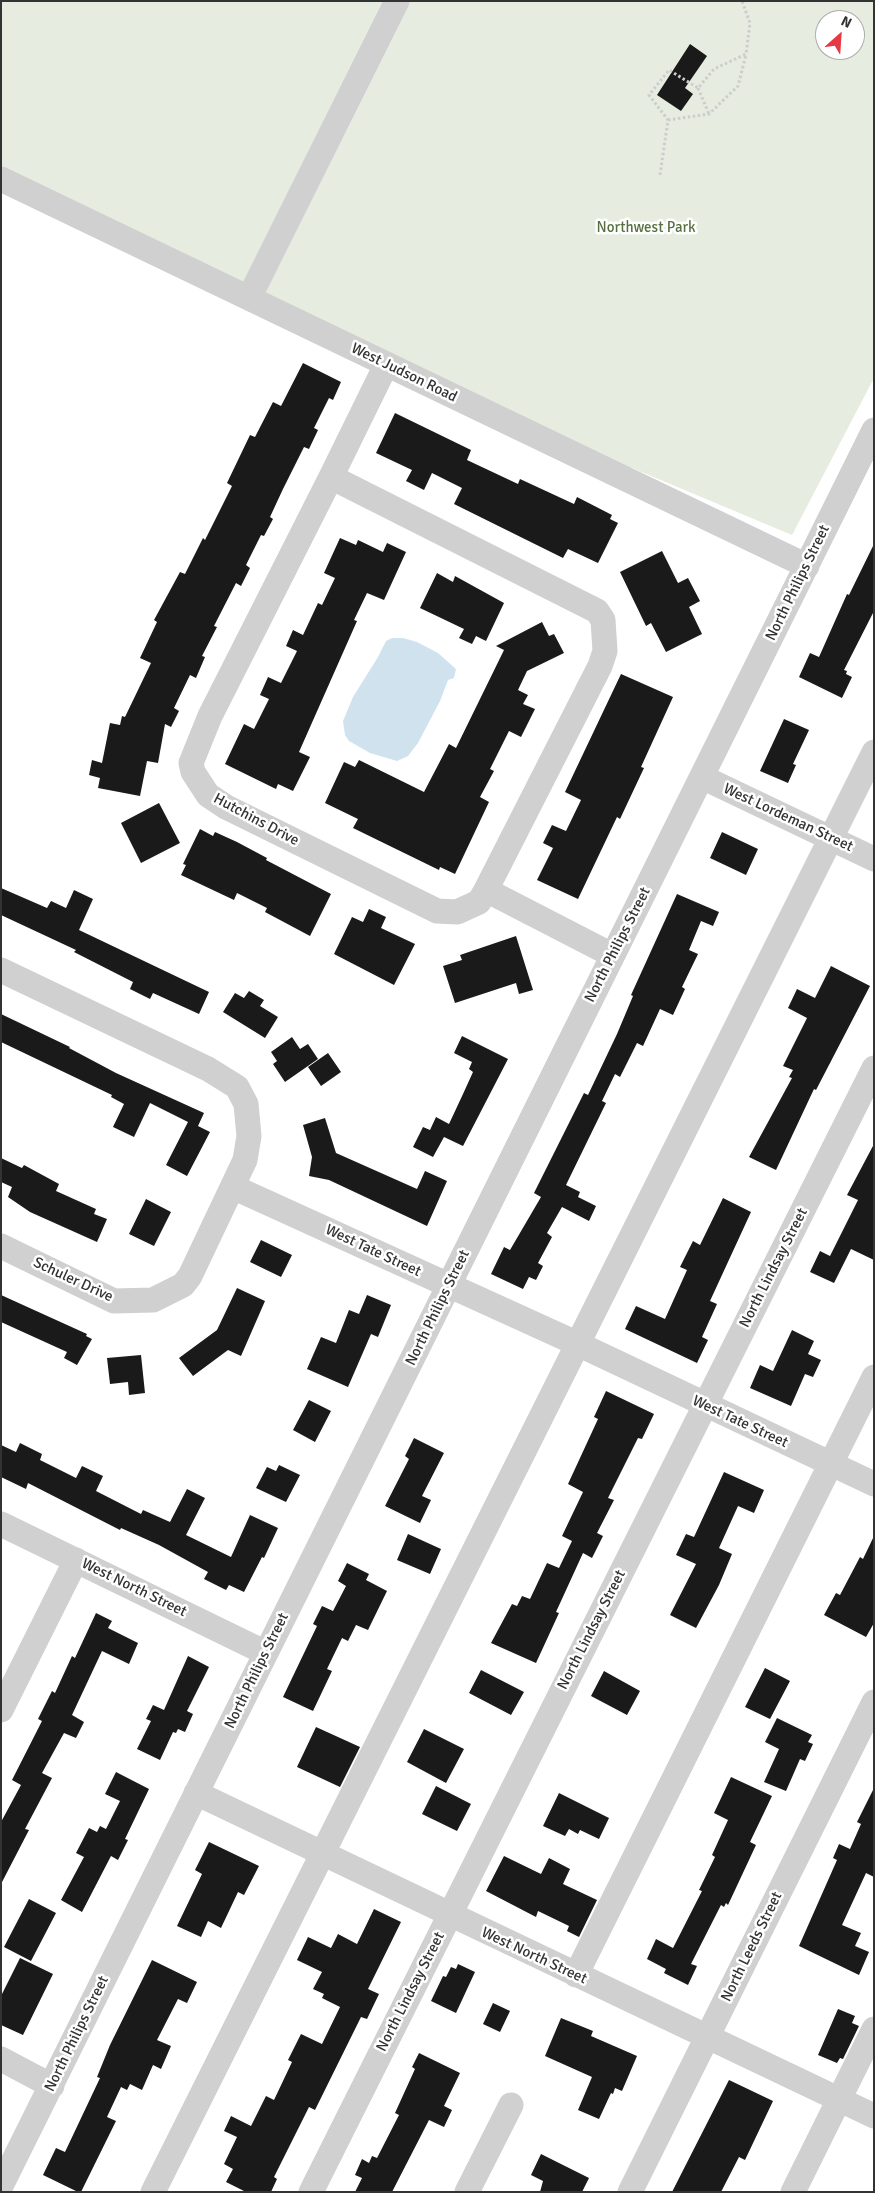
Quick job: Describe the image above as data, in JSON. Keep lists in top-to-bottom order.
{
  "streets": {
    "street": [
      "West Judson Road",
      "North Philips Street",
      "West Lordeman Street",
      "Hutchins Drive",
      "West Tate Street",
      "North Lindsay Street",
      "Schuler Drive",
      "West North Street",
      "North Leeds Street"
    ]
  },
  "crossings": [
    ["West Judson Road", "North Philips Street"],
    ["West Judson Road", "Hutchins Drive"],
    ["North Philips Street", "West Lordeman Street"],
    ["North Philips Street", "West Tate Street"],
    ["North Philips Street", "West North Street"],
    ["West Tate Street", "North Lindsay Street"],
    ["West Tate Street", "Schuler Drive"],
    ["North Lindsay Street", "West North Street"],
    ["West North Street", "North Leeds Street"]
  ],
  "parks": ["Northwest Park"],
  "north": "top right"
}
